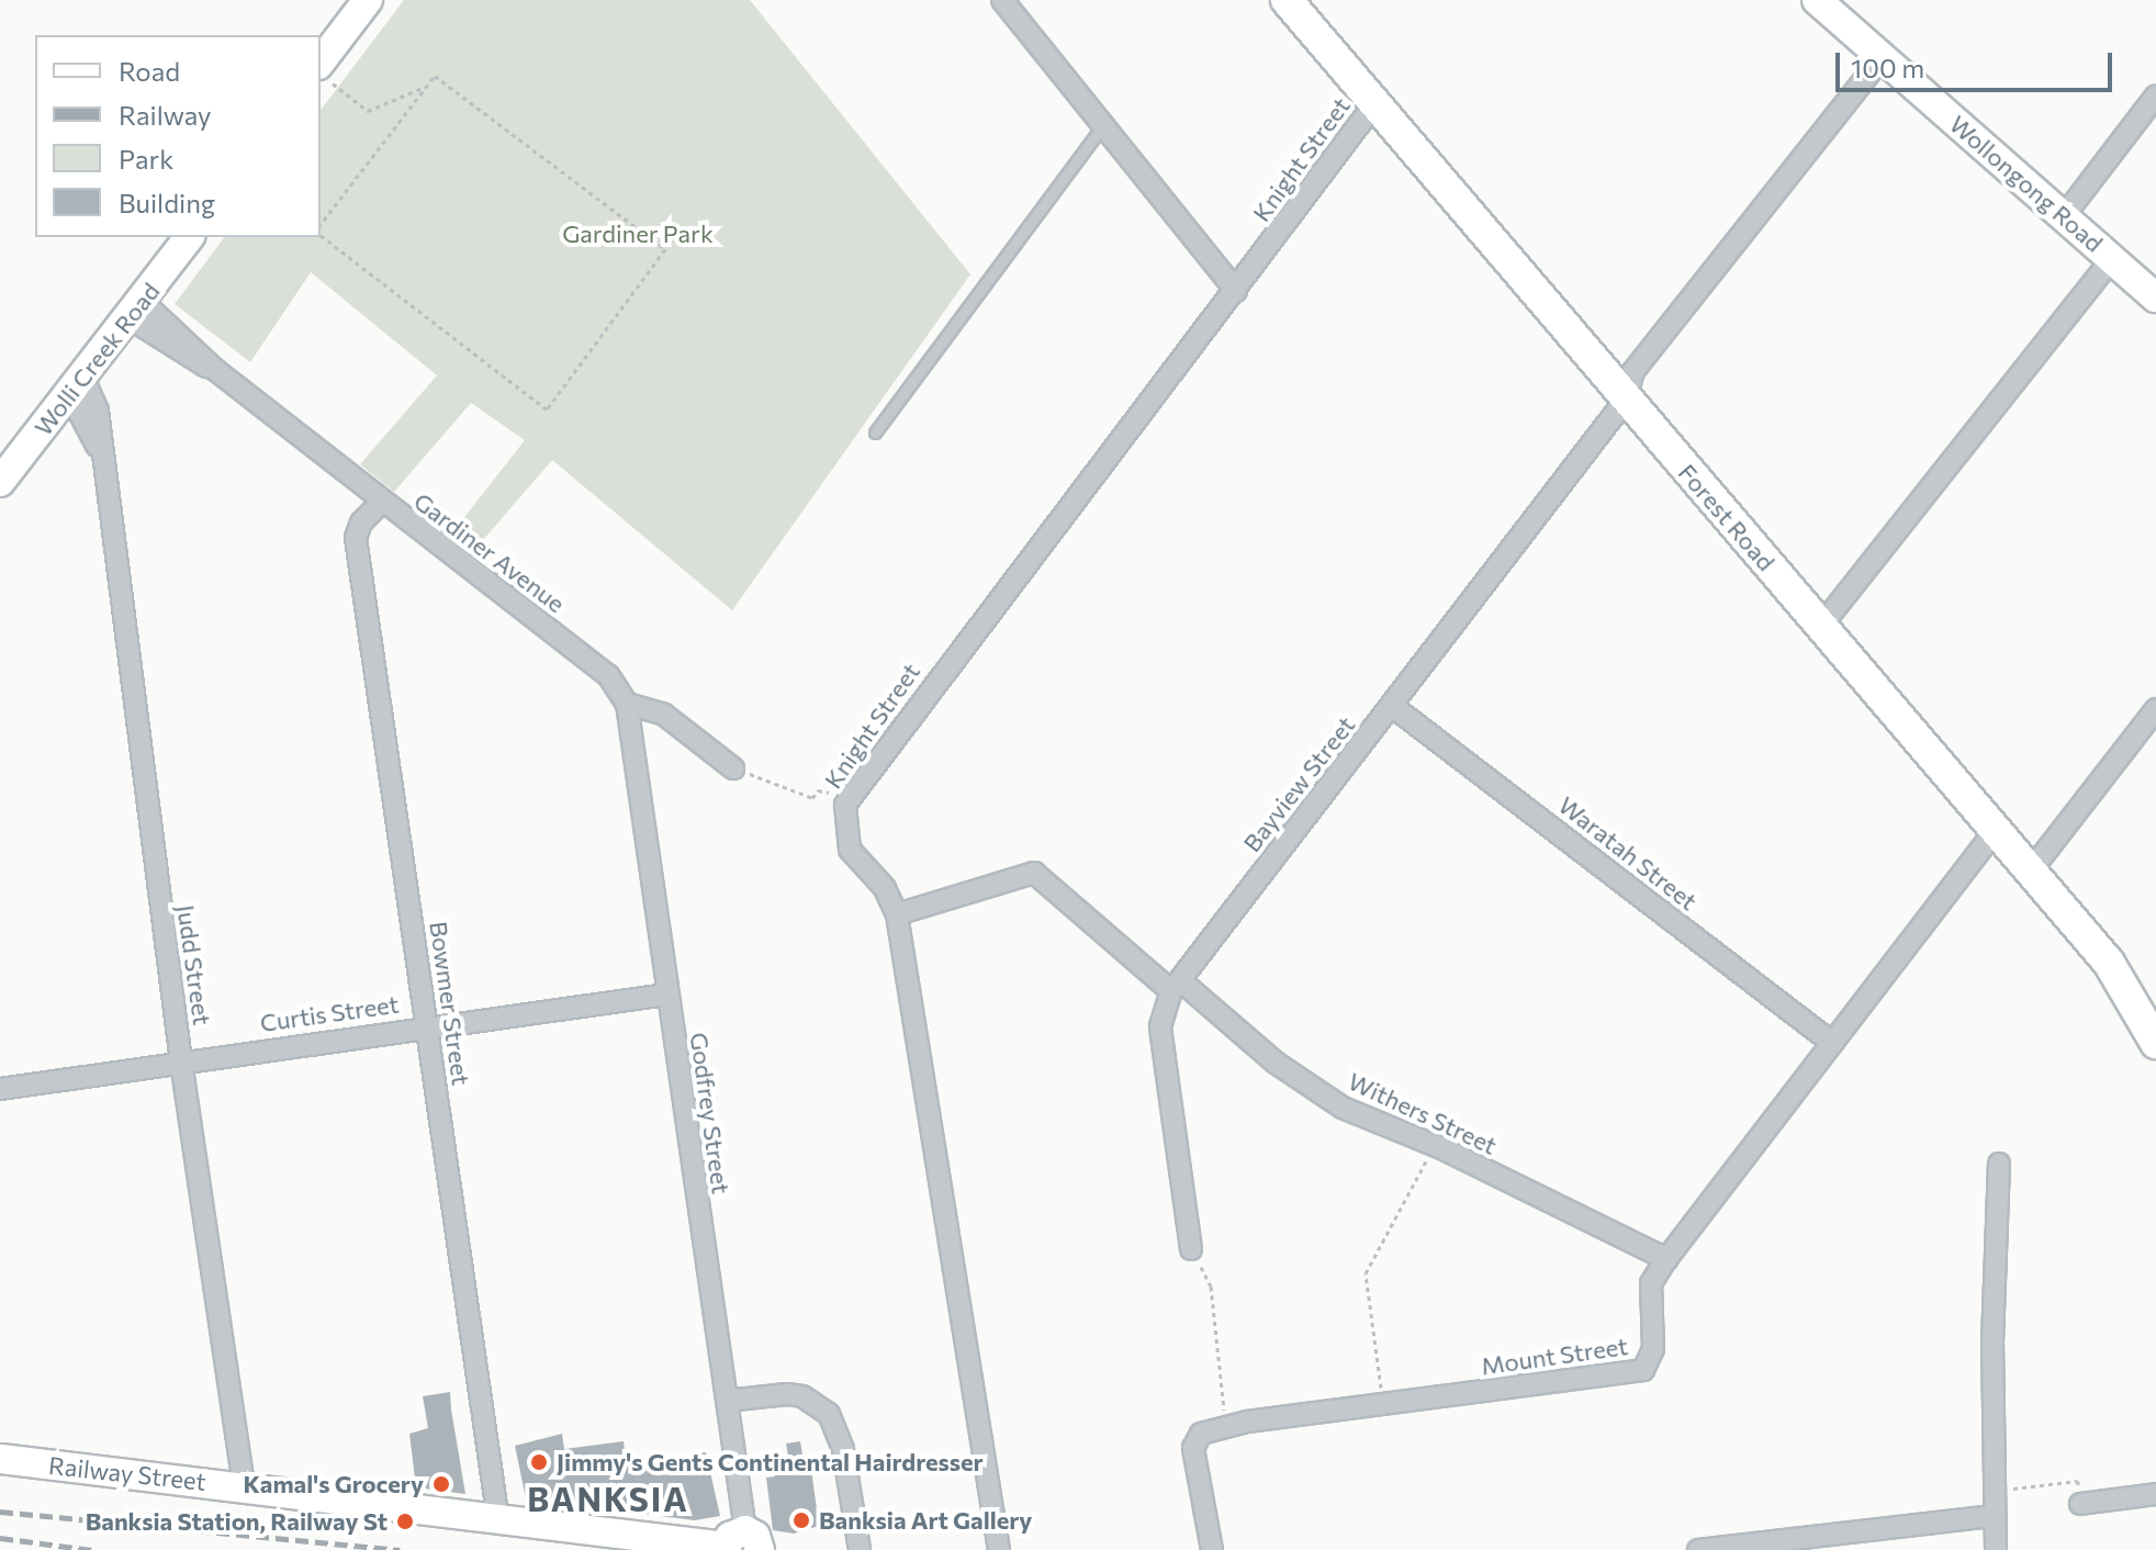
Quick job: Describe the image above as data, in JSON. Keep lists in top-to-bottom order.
{
  "streets": {
    "main road": ["Forest Road"],
    "street": [
      "Knight Street",
      "Wollongong Road",
      "Wolli Creek Road",
      "Gardiner Avenue",
      "Bayview Street",
      "Waratah Street",
      "Judd Street",
      "Bowmer Street",
      "Curtis Street",
      "Godfrey Street",
      "Withers Street",
      "Mount Street",
      "Railway Street"
    ]
  },
  "crossings": [
    ["Knight Street", "Forest Road"],
    ["Knight Street", "Withers Street"],
    ["Wollongong Road", "Bayview Street"],
    ["Wolli Creek Road", "Gardiner Avenue"],
    ["Wolli Creek Road", "Judd Street"],
    ["Forest Road", "Bayview Street"],
    ["Forest Road", "Mount Street"],
    ["Gardiner Avenue", "Bowmer Street"],
    ["Gardiner Avenue", "Godfrey Street"],
    ["Bayview Street", "Waratah Street"],
    ["Bayview Street", "Withers Street"],
    ["Waratah Street", "Mount Street"],
    ["Judd Street", "Curtis Street"],
    ["Judd Street", "Railway Street"],
    ["Bowmer Street", "Curtis Street"],
    ["Bowmer Street", "Railway Street"],
    ["Curtis Street", "Godfrey Street"],
    ["Godfrey Street", "Railway Street"],
    ["Withers Street", "Mount Street"]
  ],
  "districts": ["BANKSIA"],
  "parks": ["Gardiner Park"],
  "places": [
    "Jimmy's Gents Continental Hairdresser",
    "Kamal's Grocery",
    "Banksia Art Gallery",
    "Banksia Station, Railway St"
  ],
  "legend": [
    "Road",
    "Railway",
    "Park",
    "Building"
  ],
  "scale_bar": "100 m"
}
